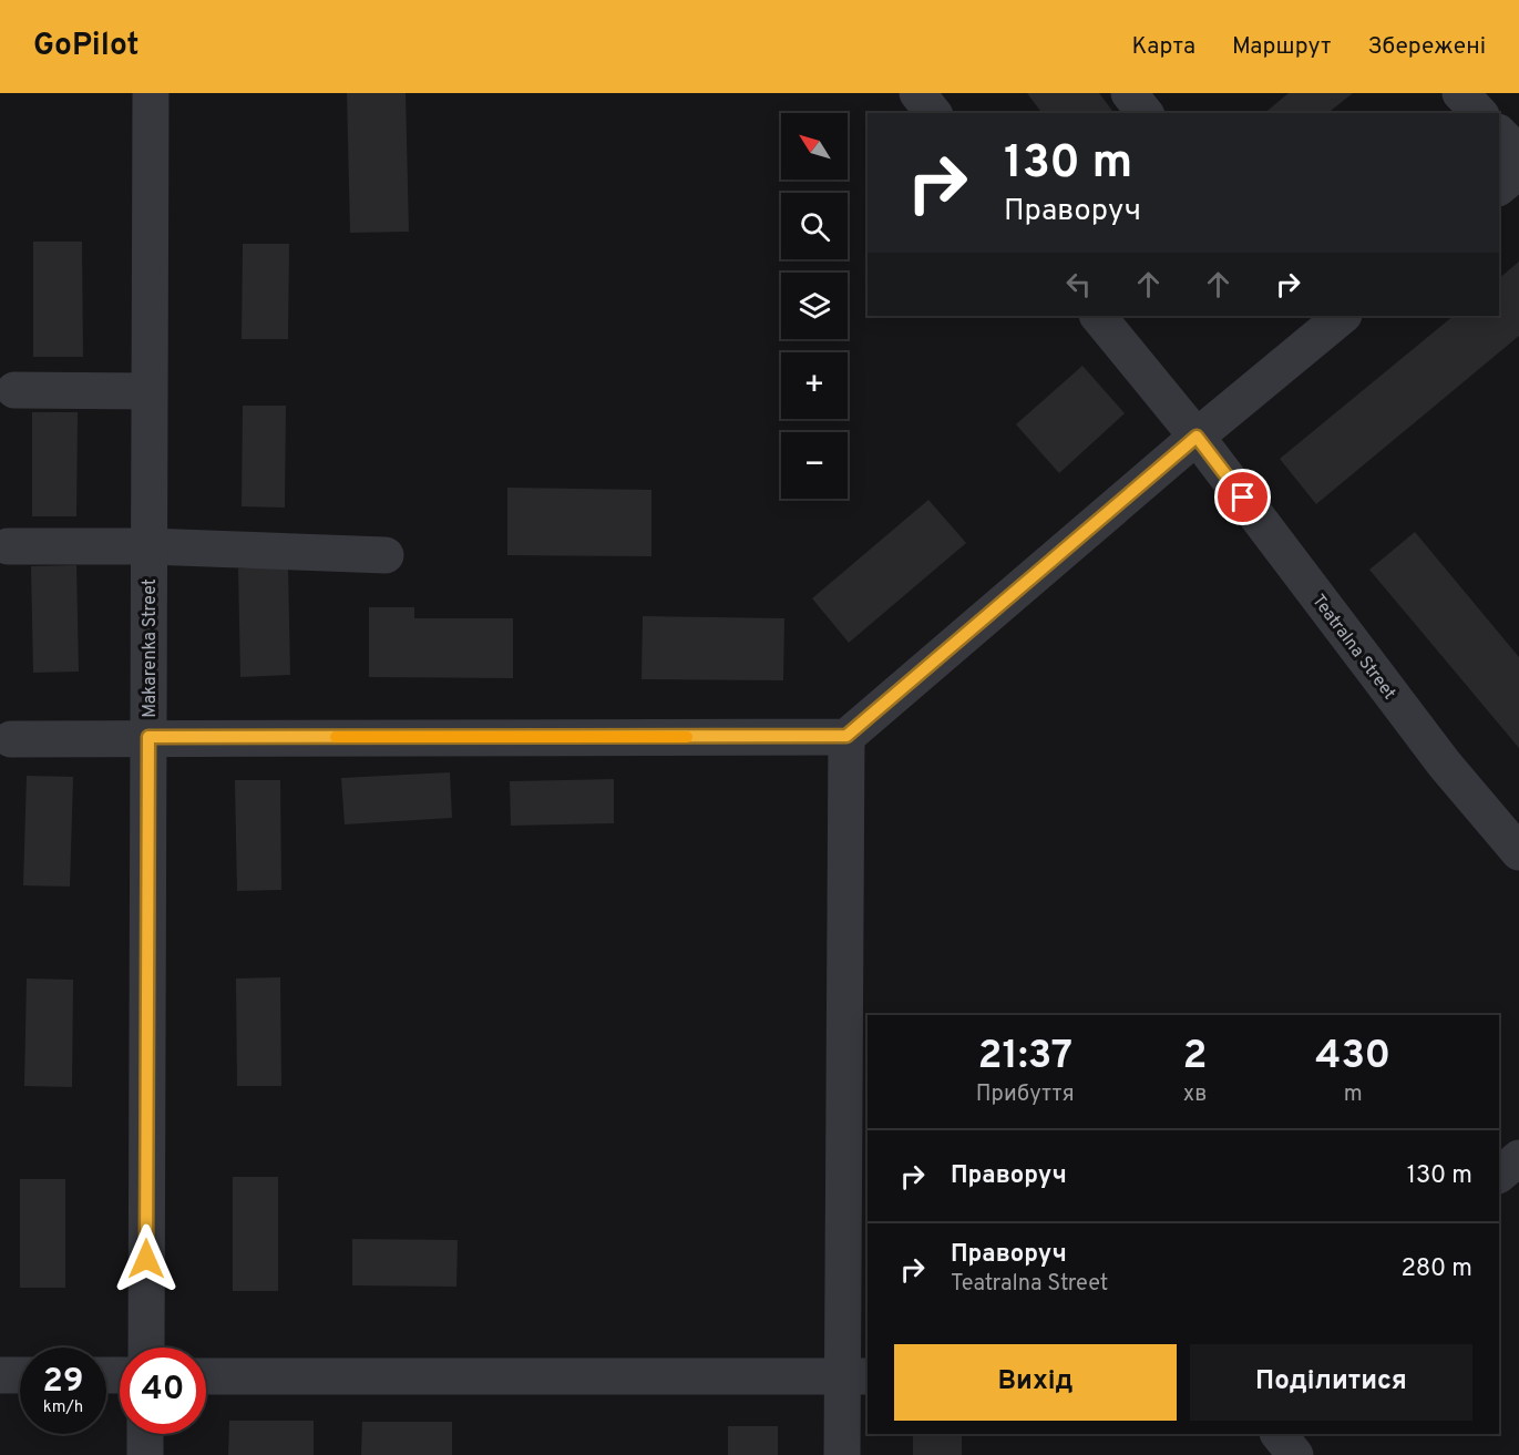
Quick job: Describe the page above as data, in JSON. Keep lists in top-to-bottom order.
{
  "streets": {
    "street": ["Teatralna Street", "Makarenka Street"]
  },
  "north": "top left",
  "page": {
    "header": "GoPilot",
    "nav": ["Карта", "Маршрут", "Збережені"],
    "map_buttons": ["+", "−"],
    "turn": ["130 m", "Праворуч"],
    "eta": [
      "21:37",
      "Прибуття",
      "2",
      "хв",
      "430",
      "m"
    ],
    "list": [
      {
        "name": "Праворуч",
        "value": "130 m"
      },
      {
        "name": "Праворуч",
        "note": "Teatralna Street",
        "value": "280 m"
      }
    ],
    "buttons": ["Вихід", "Поділитися"],
    "speed": "29 km/h",
    "limit": "40"
  }
}
